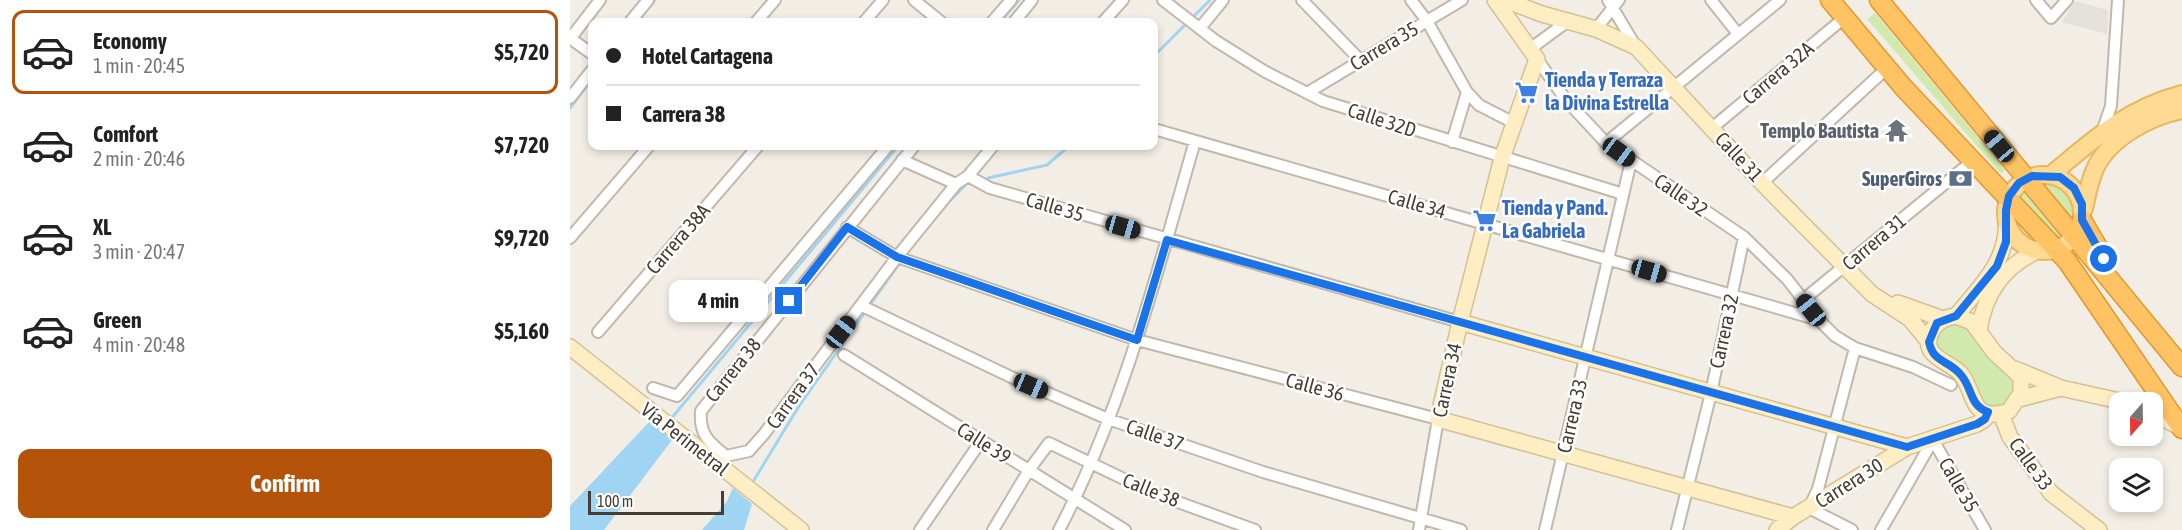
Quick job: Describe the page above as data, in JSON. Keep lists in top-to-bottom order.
{
  "streets": {
    "street": [
      "Carrera 35",
      "Carrera 32A",
      "Calle 32D",
      "Calle 31",
      "Calle 32",
      "Calle 34",
      "Calle 35",
      "Carrera 38A",
      "Carrera 31",
      "Carrera 32",
      "Carrera 38",
      "Carrera 34",
      "Calle 36",
      "Carrera 37",
      "Carrera 33",
      "Calle 37",
      "Vía Perimetral",
      "Calle 39",
      "Calle 33",
      "Carrera 30",
      "Calle 38"
    ]
  },
  "crossings": [
    ["Carrera 35", "Calle 32D"],
    ["Carrera 32A", "Calle 31"],
    ["Calle 32D", "Carrera 34"],
    ["Calle 32D", "Carrera 33"],
    ["Calle 31", "Carrera 31"],
    ["Calle 31", "Calle 33"],
    ["Calle 32", "Carrera 31"],
    ["Calle 32", "Carrera 32"],
    ["Calle 32", "Carrera 34"],
    ["Calle 32", "Carrera 33"],
    ["Calle 34", "Carrera 32"],
    ["Calle 34", "Carrera 34"],
    ["Calle 34", "Carrera 33"],
    ["Calle 35", "Carrera 32"],
    ["Calle 35", "Carrera 34"],
    ["Calle 35", "Carrera 37"],
    ["Calle 35", "Carrera 33"],
    ["Calle 35", "Carrera 30"],
    ["Carrera 32", "Calle 36"],
    ["Carrera 38", "Calle 36"],
    ["Carrera 38", "Carrera 37"],
    ["Carrera 38", "Vía Perimetral"],
    ["Carrera 34", "Calle 36"],
    ["Carrera 34", "Calle 37"],
    ["Calle 36", "Carrera 37"],
    ["Calle 36", "Carrera 33"],
    ["Calle 36", "Carrera 30"],
    ["Carrera 37", "Calle 37"],
    ["Carrera 37", "Vía Perimetral"],
    ["Calle 39", "Calle 38"],
    ["Calle 33", "Carrera 30"]
  ],
  "places": {
    "supermarket": ["Tienda y Terraza la Divina Estrella", "Tienda y Pand. La Gabriela"],
    "temple": ["Templo Bautista"],
    "bank": ["SuperGiros"]
  },
  "scale_bar": "100 m",
  "north": "bottom",
  "page": {
    "list": [
      {
        "name": "Economy",
        "note": "1 min · 20:45",
        "value": "$5,720"
      },
      {
        "name": "Comfort",
        "note": "2 min · 20:46",
        "value": "$7,720"
      },
      {
        "name": "XL",
        "note": "3 min · 20:47",
        "value": "$9,720"
      },
      {
        "name": "Green",
        "note": "4 min · 20:48",
        "value": "$5,160"
      }
    ],
    "banner": ["Hotel Cartagena", "Carrera 38"],
    "bubble": "4 min",
    "buttons": "Confirm",
    "scale": "100 m"
  }
}
